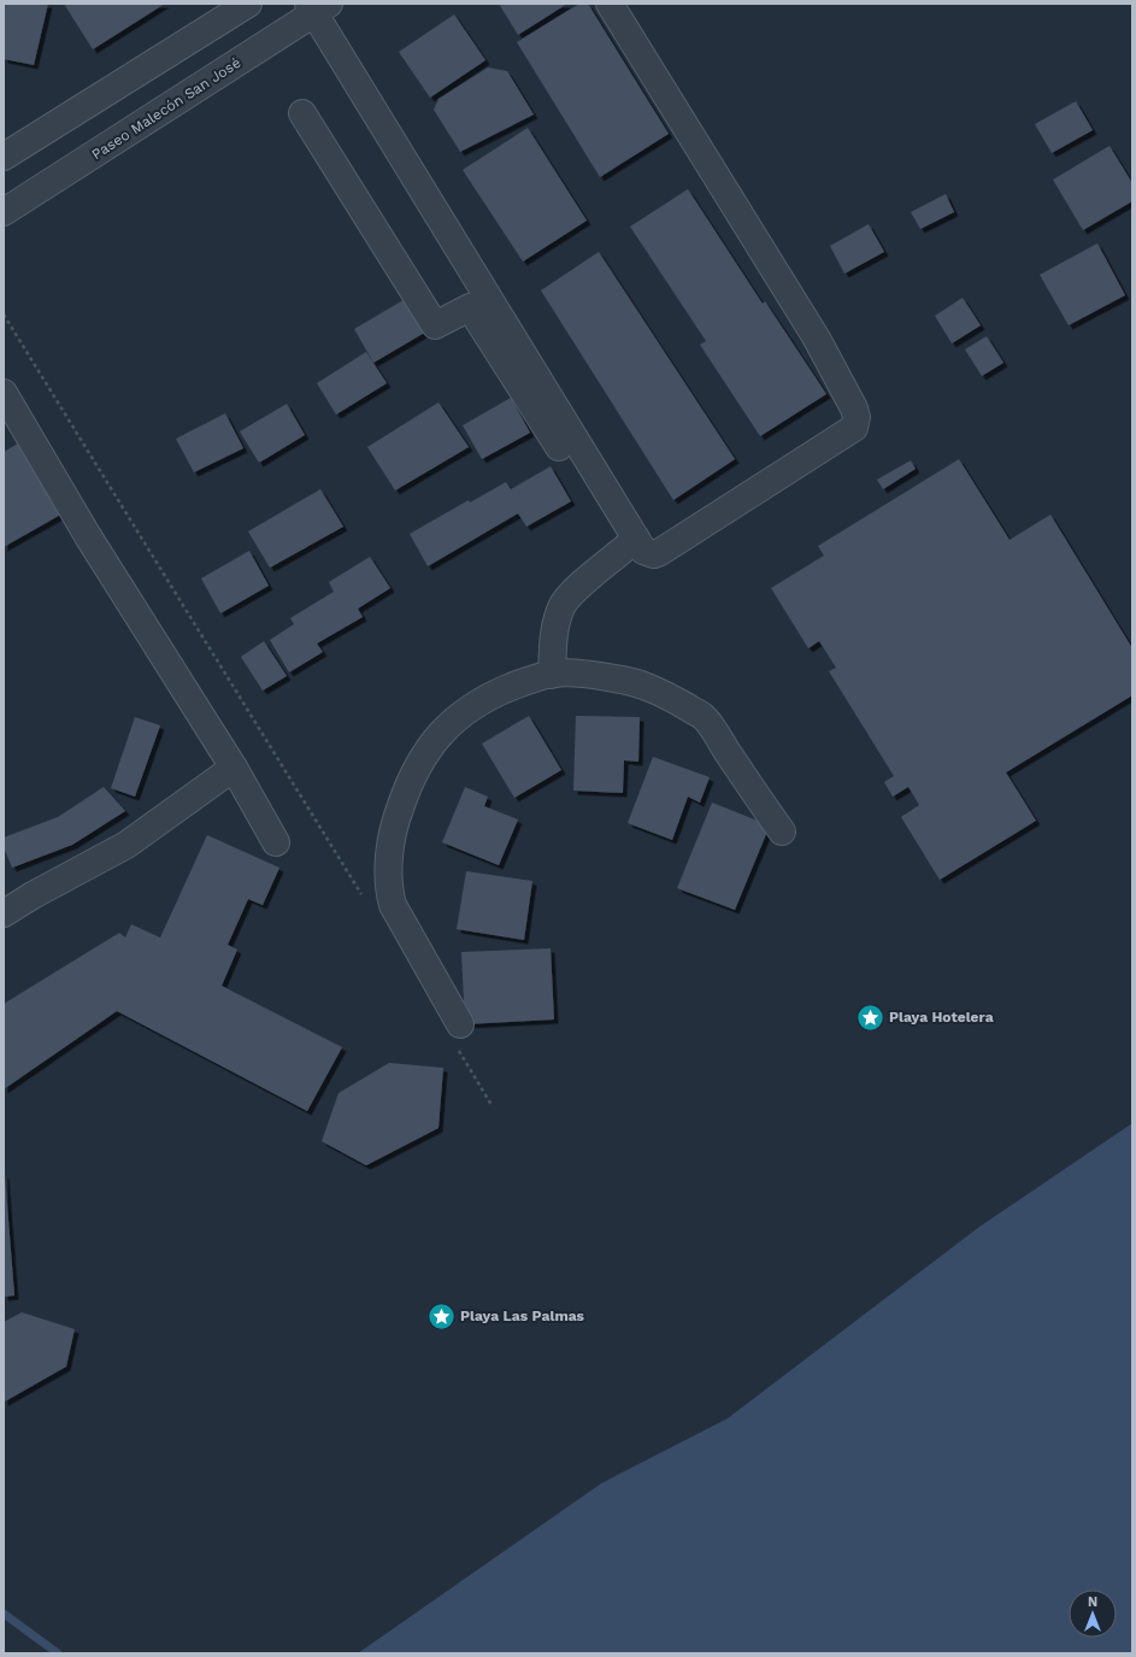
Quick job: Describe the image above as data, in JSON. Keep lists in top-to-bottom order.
{
  "streets": {
    "street": ["Paseo Malecón San José"]
  },
  "places": {
    "place": ["Playa Hotelera", "Playa Las Palmas"]
  },
  "north": "top"
}
